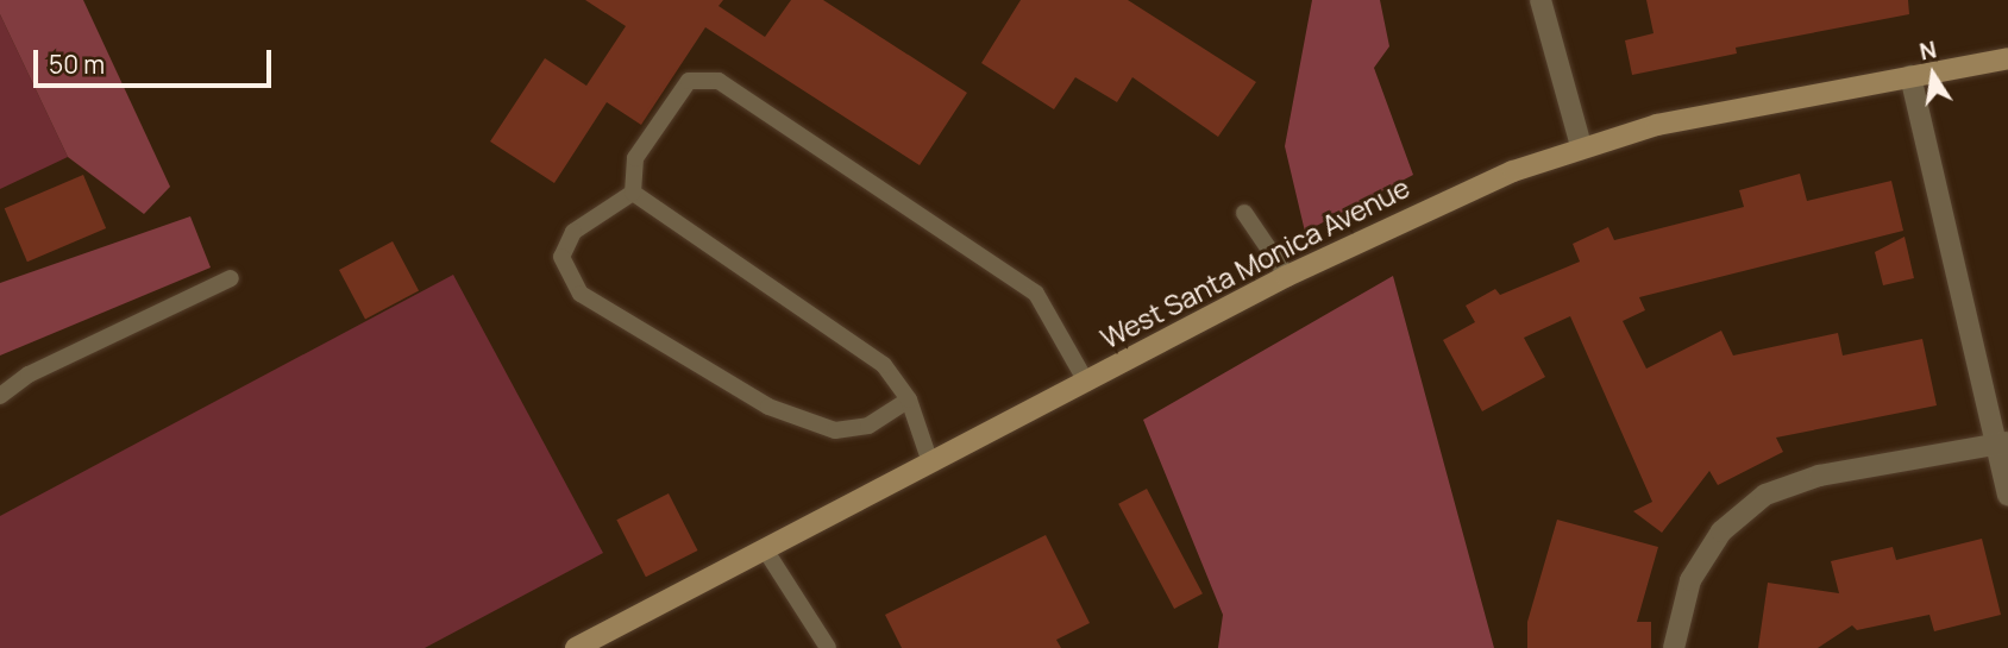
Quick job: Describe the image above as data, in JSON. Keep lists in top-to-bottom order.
{
  "streets": {
    "main road": ["West Santa Monica Avenue"]
  },
  "scale_bar": "50 m",
  "north": "top"
}
